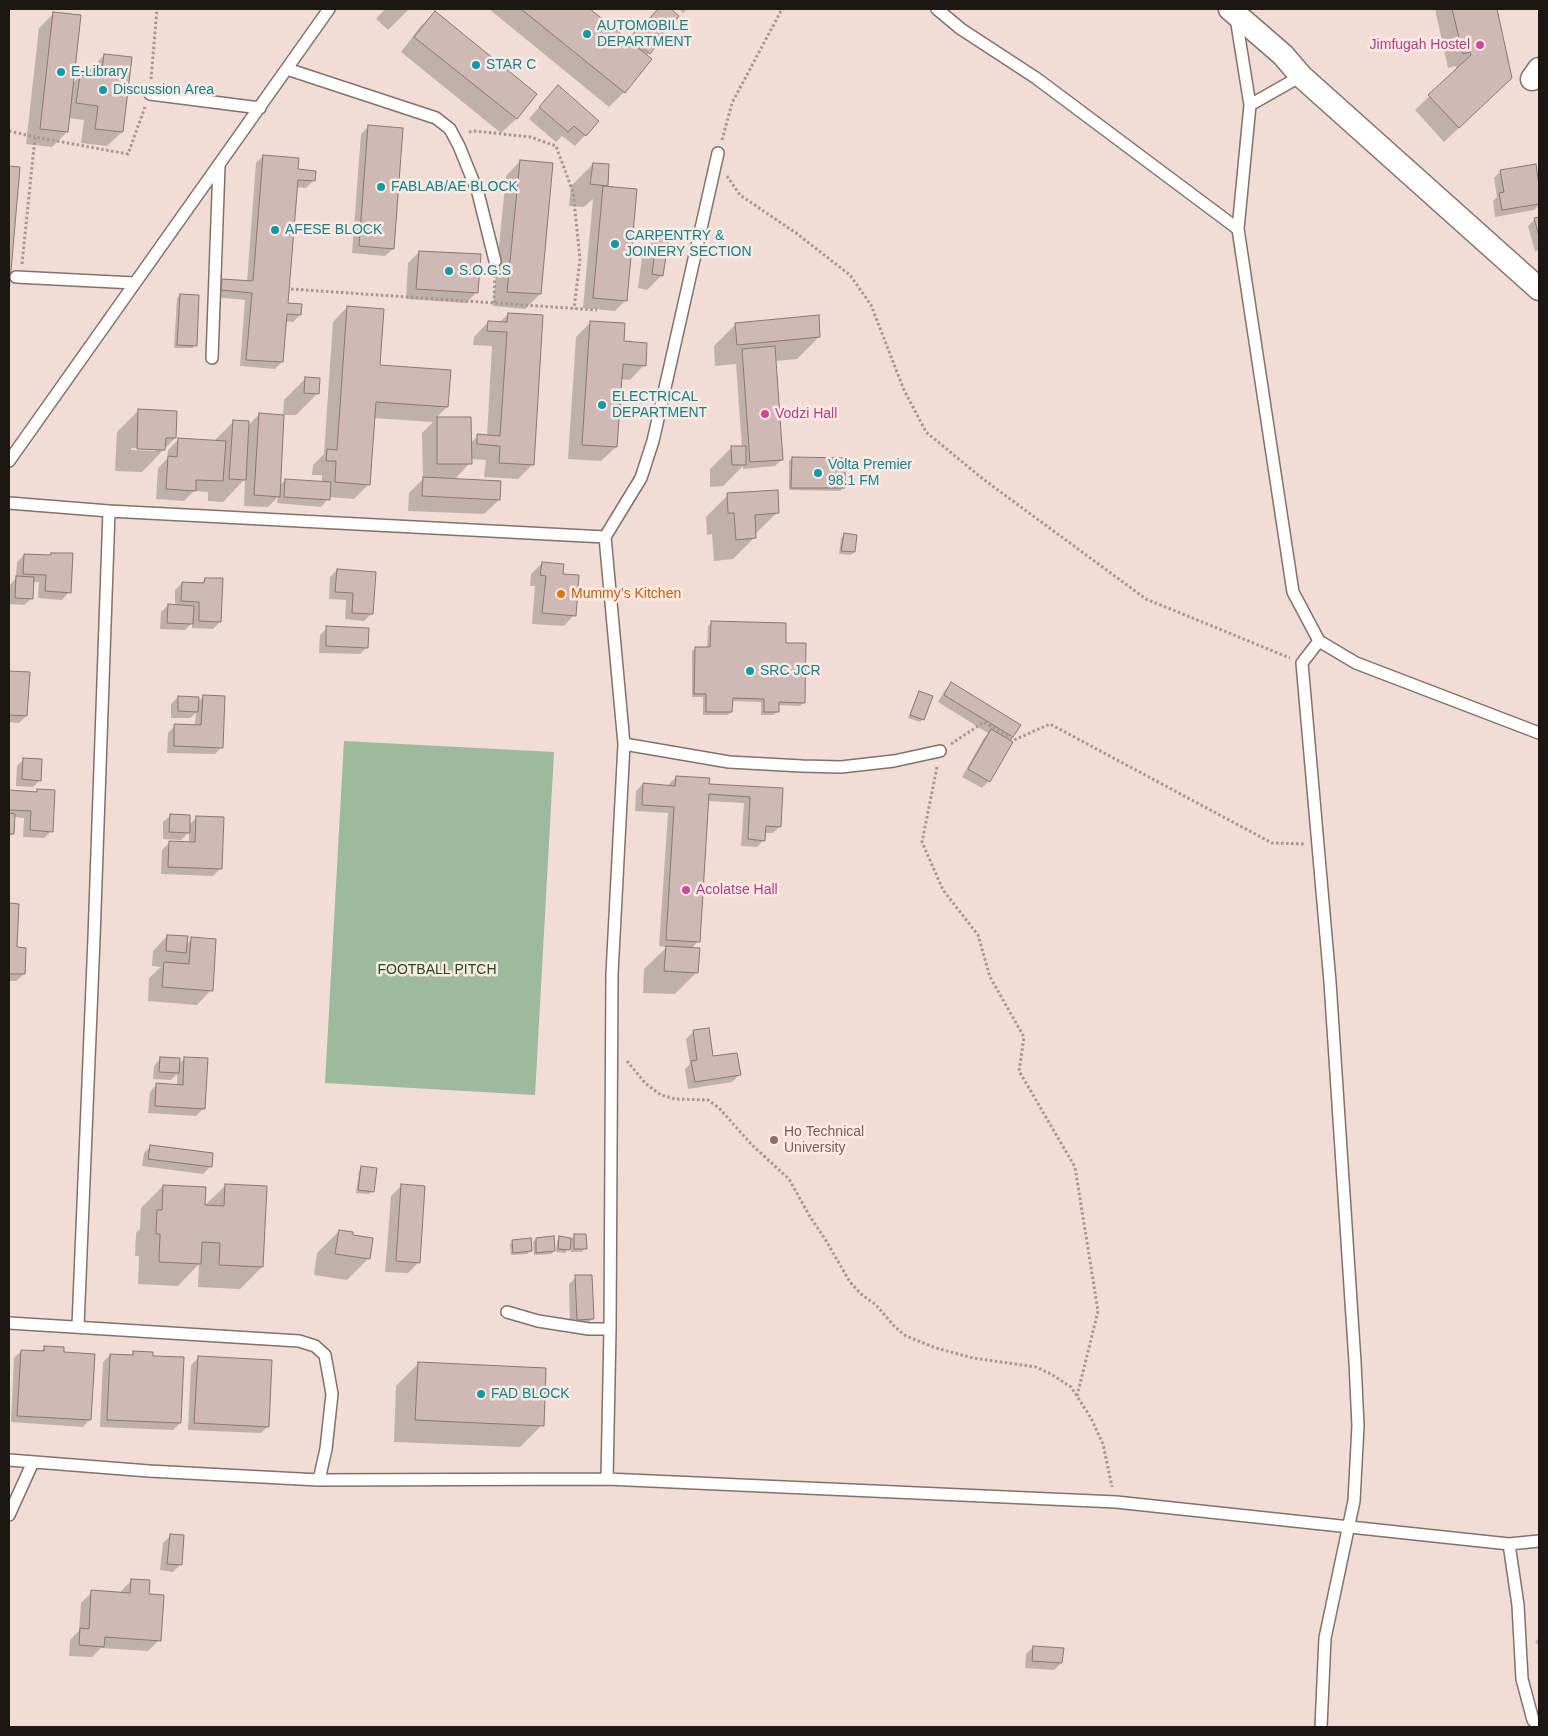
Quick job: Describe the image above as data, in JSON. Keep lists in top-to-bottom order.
{
  "parks": ["FOOTBALL PITCH"],
  "places": [
    "AUTOMOBILE DEPARTMENT",
    "Jimfugah Hostel",
    "STAR C",
    "E-Library",
    "Discussion Area",
    "FABLAB/AE BLOCK",
    "AFESE BLOCK",
    "CARPENTRY & JOINERY SECTION",
    "S.O.G.S",
    "ELECTRICAL DEPARTMENT",
    "Vodzi Hall",
    "Volta Premier 98.1 FM",
    "Mummy’s Kitchen",
    "SRC JCR",
    "Acolatse Hall",
    "Ho Technical University",
    "FAD BLOCK"
  ]
}
